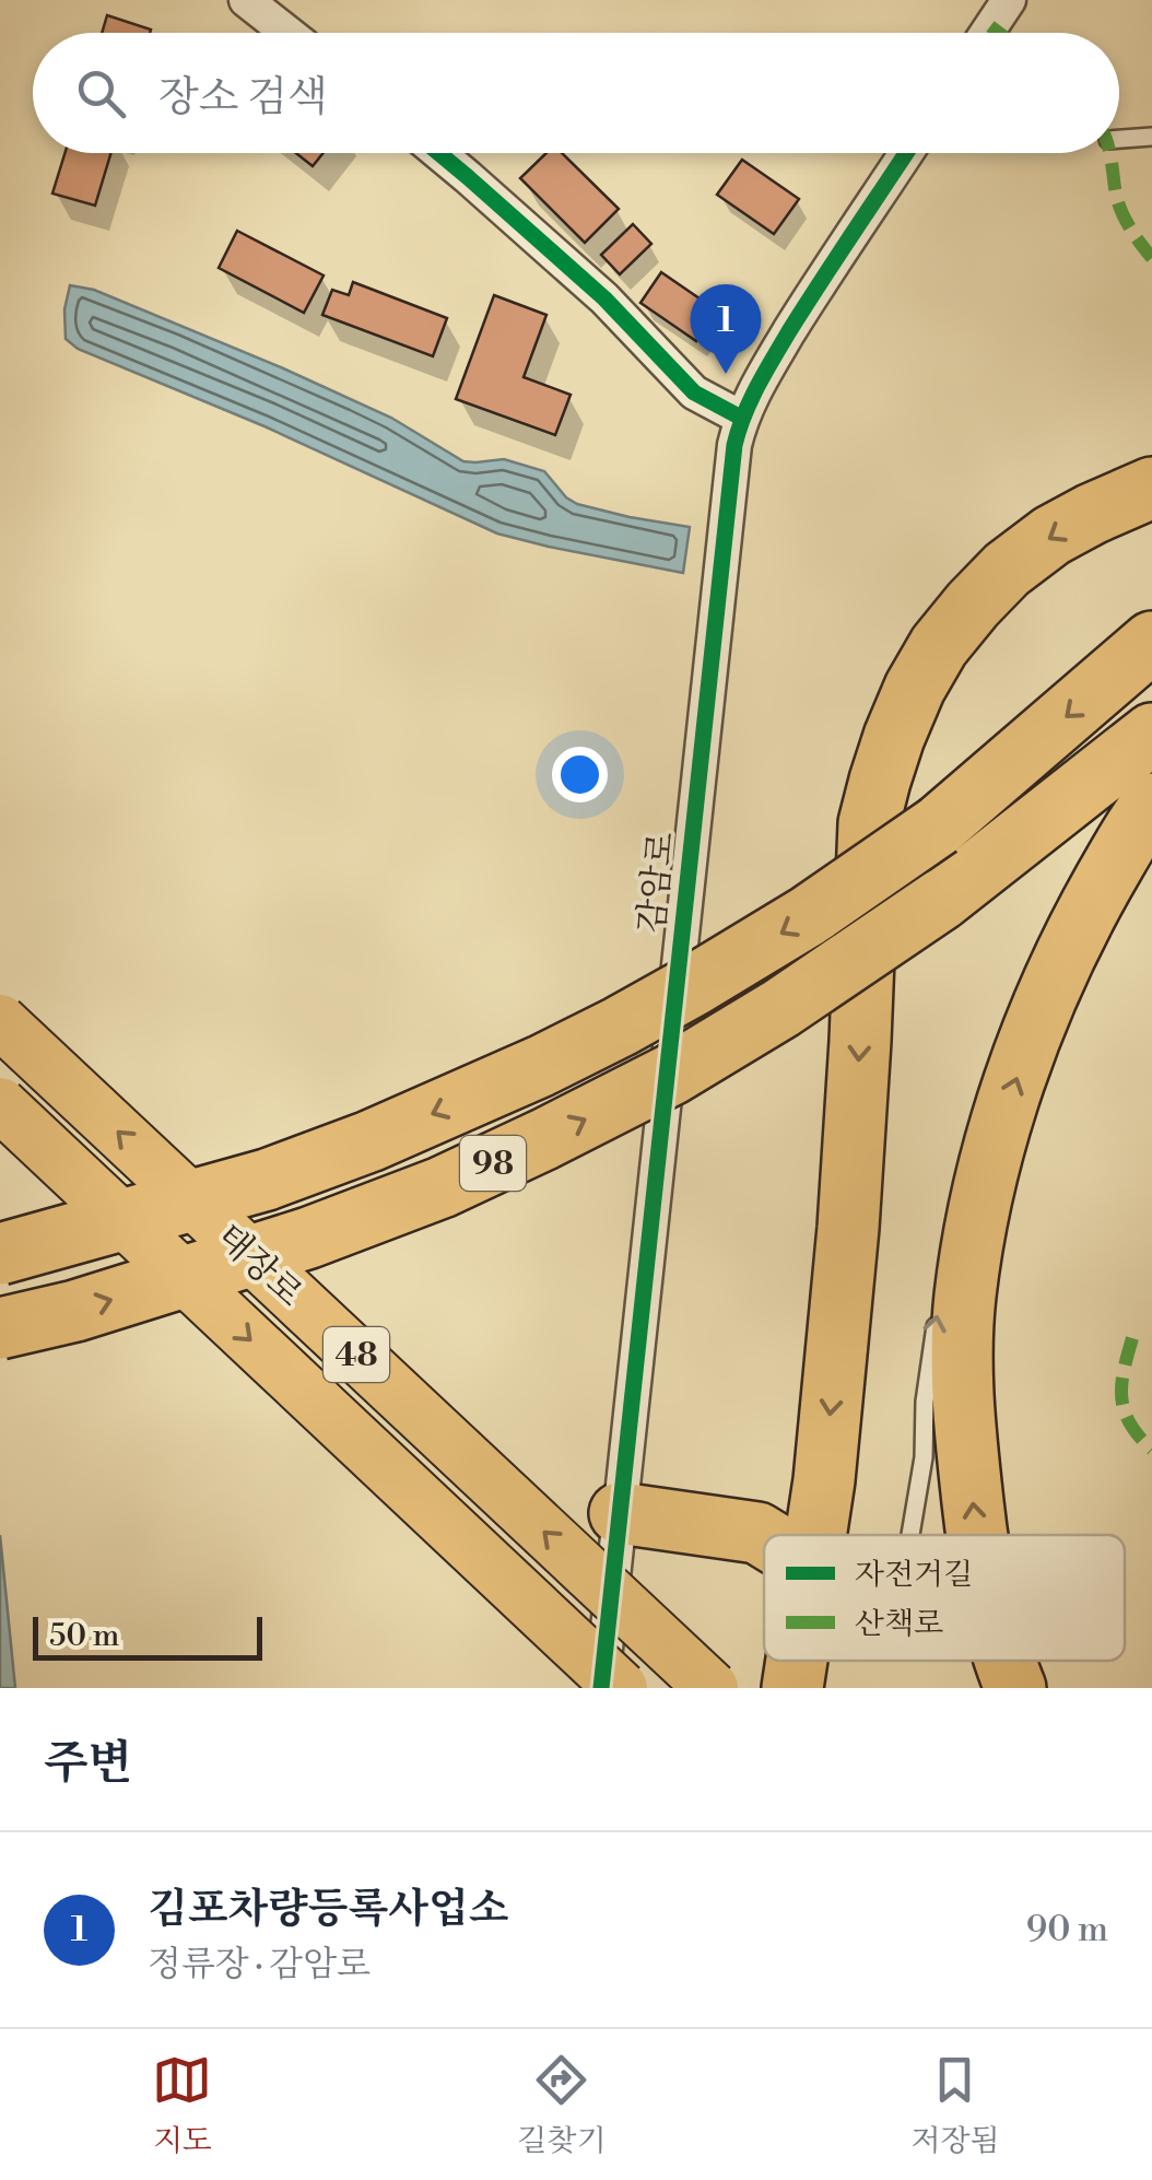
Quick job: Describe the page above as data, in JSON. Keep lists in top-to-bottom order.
{
  "streets": {
    "highway": ["98"],
    "main road": ["태장로", "48"],
    "street": ["감암로"]
  },
  "legend": ["자전거길", "산책로"],
  "scale_bar": "50 m",
  "page": {
    "search": "장소 검색",
    "pins": "1",
    "scale": "50 m",
    "heading": "주변",
    "list": [
      {
        "mark": "1",
        "name": "김포차량등록사업소",
        "note": "정류장 · 감암로",
        "value": "90 m"
      }
    ],
    "nav": ["지도", "길찾기", "저장됨"]
  }
}
